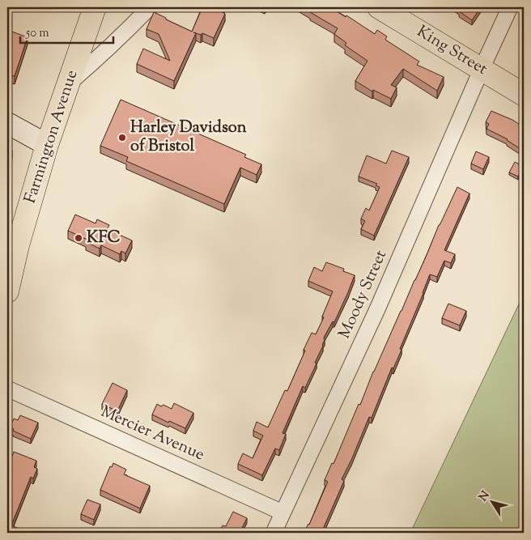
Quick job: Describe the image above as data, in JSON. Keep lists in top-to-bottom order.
{
  "streets": {
    "main road": ["King Street", "Farmington Avenue"],
    "street": ["Moody Street", "Mercier Avenue"]
  },
  "crossings": [
    ["King Street", "Moody Street"],
    ["Moody Street", "Mercier Avenue"]
  ],
  "places": ["Harley Davidson of Bristol", "KFC"],
  "scale_bar": "50 m",
  "north": "top left"
}
